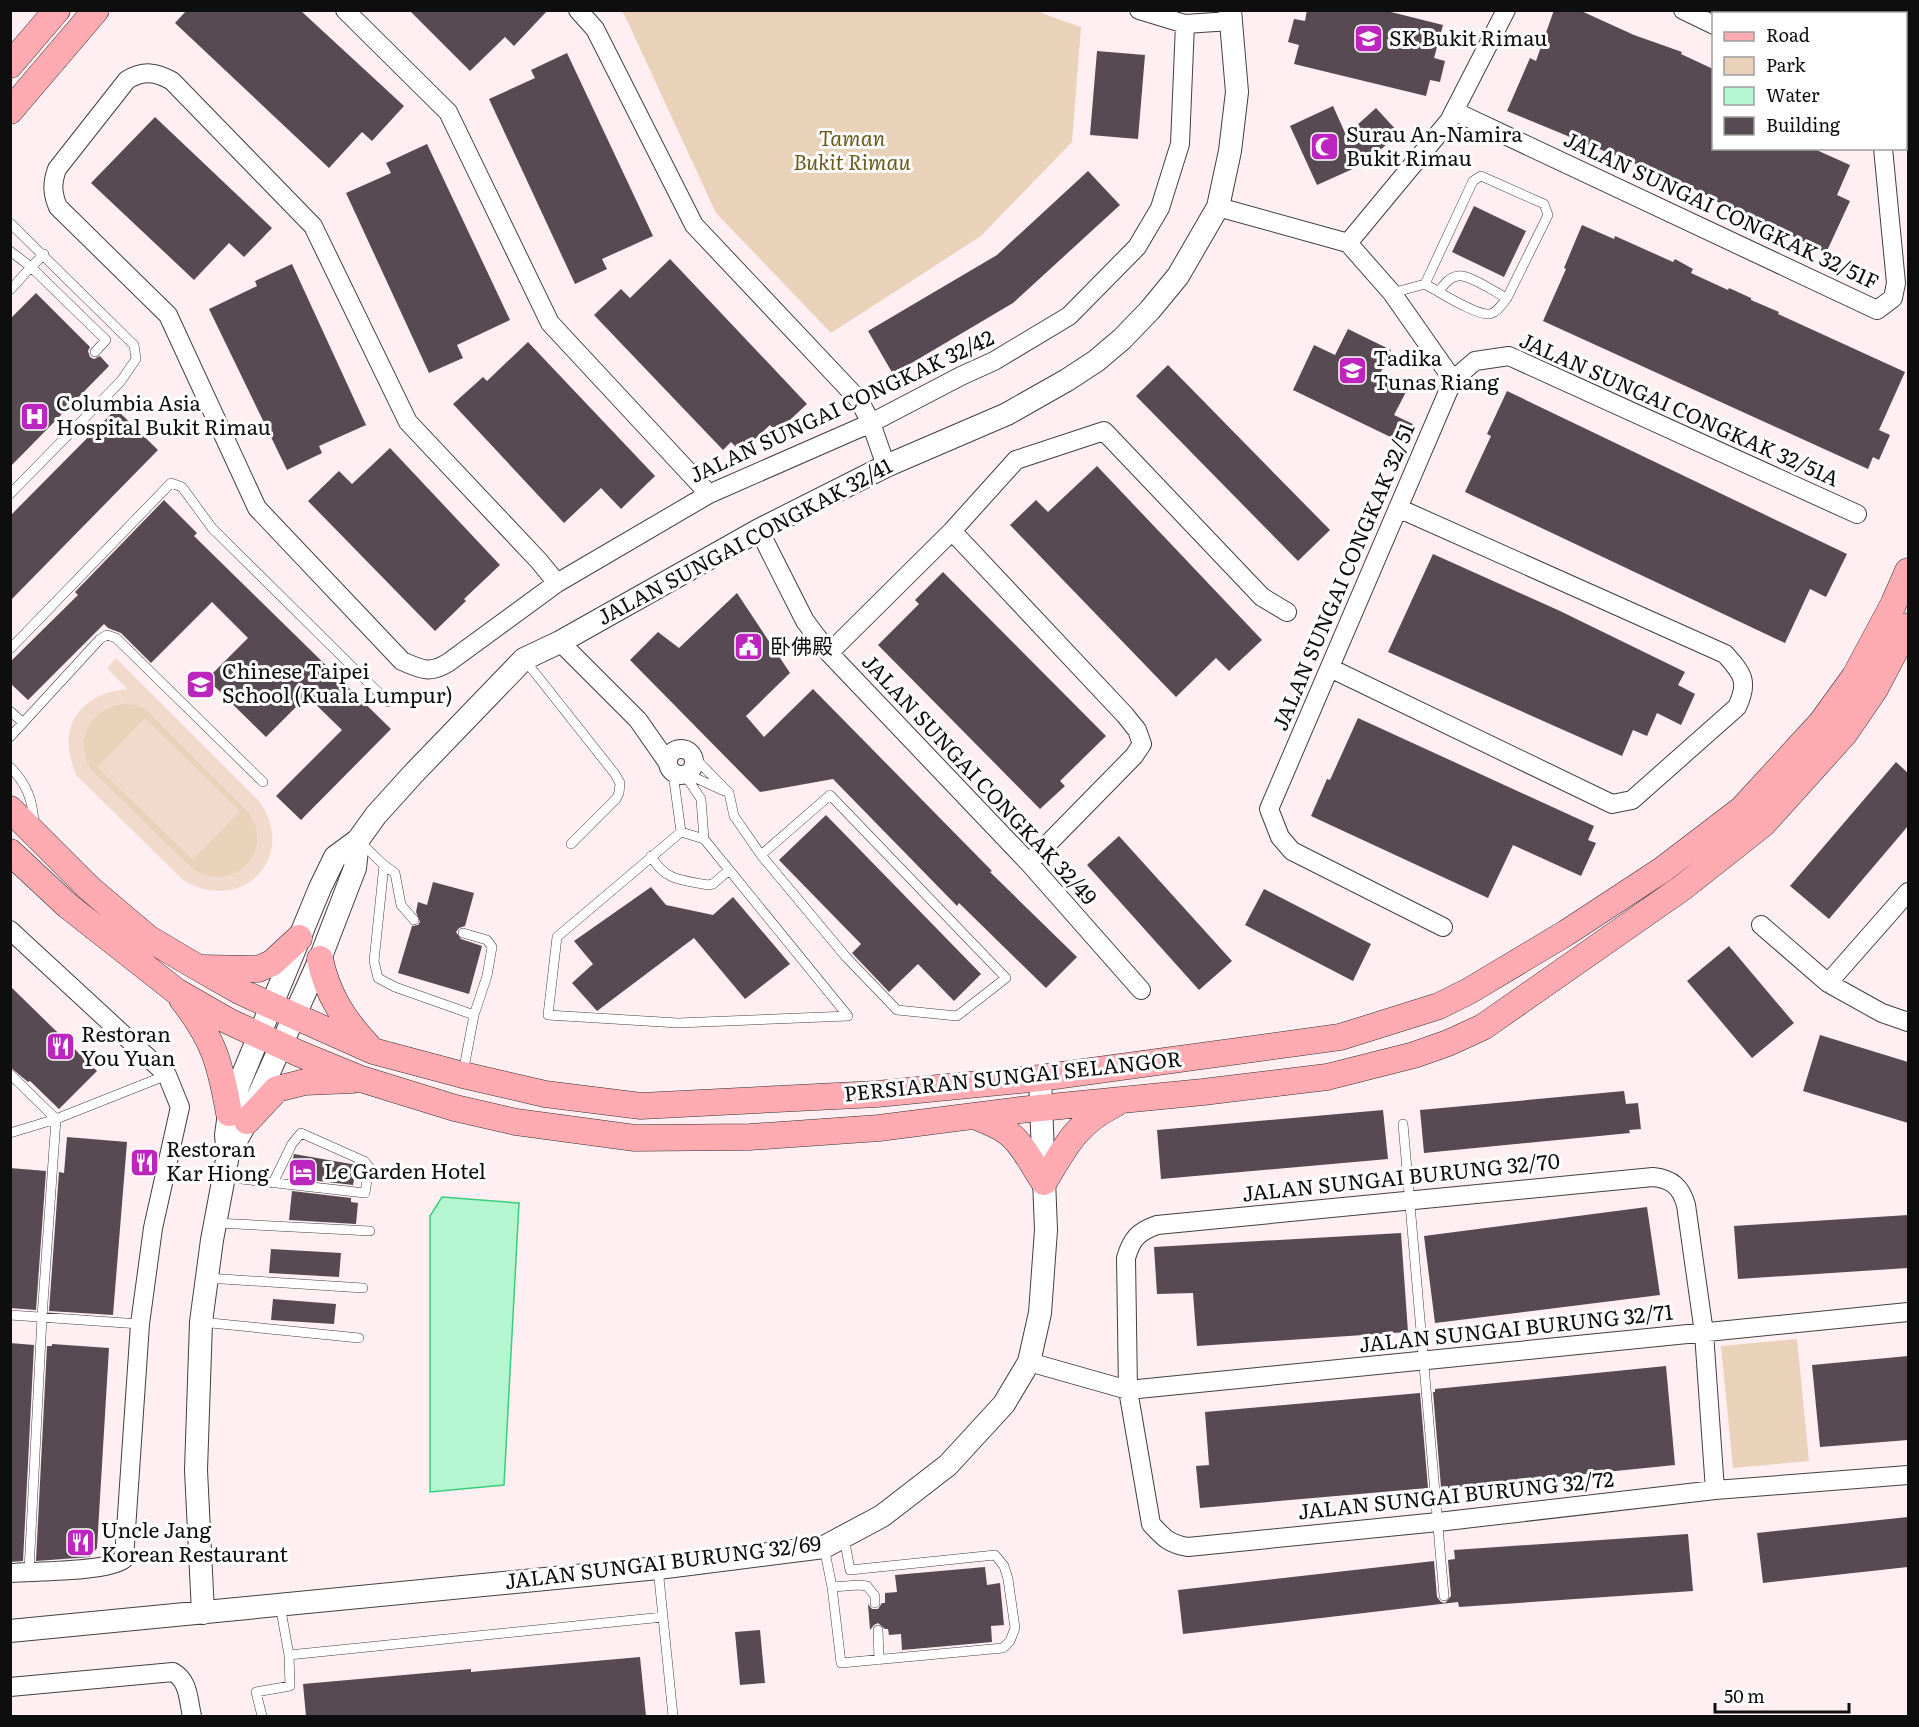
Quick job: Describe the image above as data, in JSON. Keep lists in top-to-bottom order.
{
  "streets": {
    "main road": ["PERSIARAN SUNGAI SELANGOR"],
    "street": [
      "JALAN SUNGAI CONGKAK 32/51F",
      "JALAN SUNGAI CONGKAK 32/42",
      "JALAN SUNGAI CONGKAK 32/51A",
      "JALAN SUNGAI CONGKAK 32/41",
      "JALAN SUNGAI CONGKAK 32/51",
      "JALAN SUNGAI CONGKAK 32/49",
      "JALAN SUNGAI BURUNG 32/70",
      "JALAN SUNGAI BURUNG 32/71",
      "JALAN SUNGAI BURUNG 32/72",
      "JALAN SUNGAI BURUNG 32/69"
    ]
  },
  "crossings": [
    ["JALAN SUNGAI CONGKAK 32/51A", "JALAN SUNGAI CONGKAK 32/51"],
    ["JALAN SUNGAI CONGKAK 32/41", "JALAN SUNGAI CONGKAK 32/49"],
    ["JALAN SUNGAI CONGKAK 32/41", "PERSIARAN SUNGAI SELANGOR"],
    ["PERSIARAN SUNGAI SELANGOR", "JALAN SUNGAI BURUNG 32/69"],
    ["JALAN SUNGAI BURUNG 32/70", "JALAN SUNGAI BURUNG 32/71"],
    ["JALAN SUNGAI BURUNG 32/70", "JALAN SUNGAI BURUNG 32/72"],
    ["JALAN SUNGAI BURUNG 32/71", "JALAN SUNGAI BURUNG 32/72"]
  ],
  "parks": ["Taman Bukit Rimau"],
  "places": {
    "school or university": ["SK Bukit Rimau", "Tadika Tunas Riang", "Chinese Taipei School (Kuala Lumpur)"],
    "mosque": ["Surau An-Namira Bukit Rimau"],
    "hospital": ["Columbia Asia Hospital Bukit Rimau"],
    "public building": ["卧佛殿"],
    "restaurant": ["Restoran You Yuan", "Restoran Kar Hiong", "Uncle Jang Korean Restaurant"],
    "hotel": ["Le Garden Hotel"]
  },
  "legend": [
    "Road",
    "Park",
    "Water",
    "Building"
  ],
  "scale_bar": "50 m"
}
